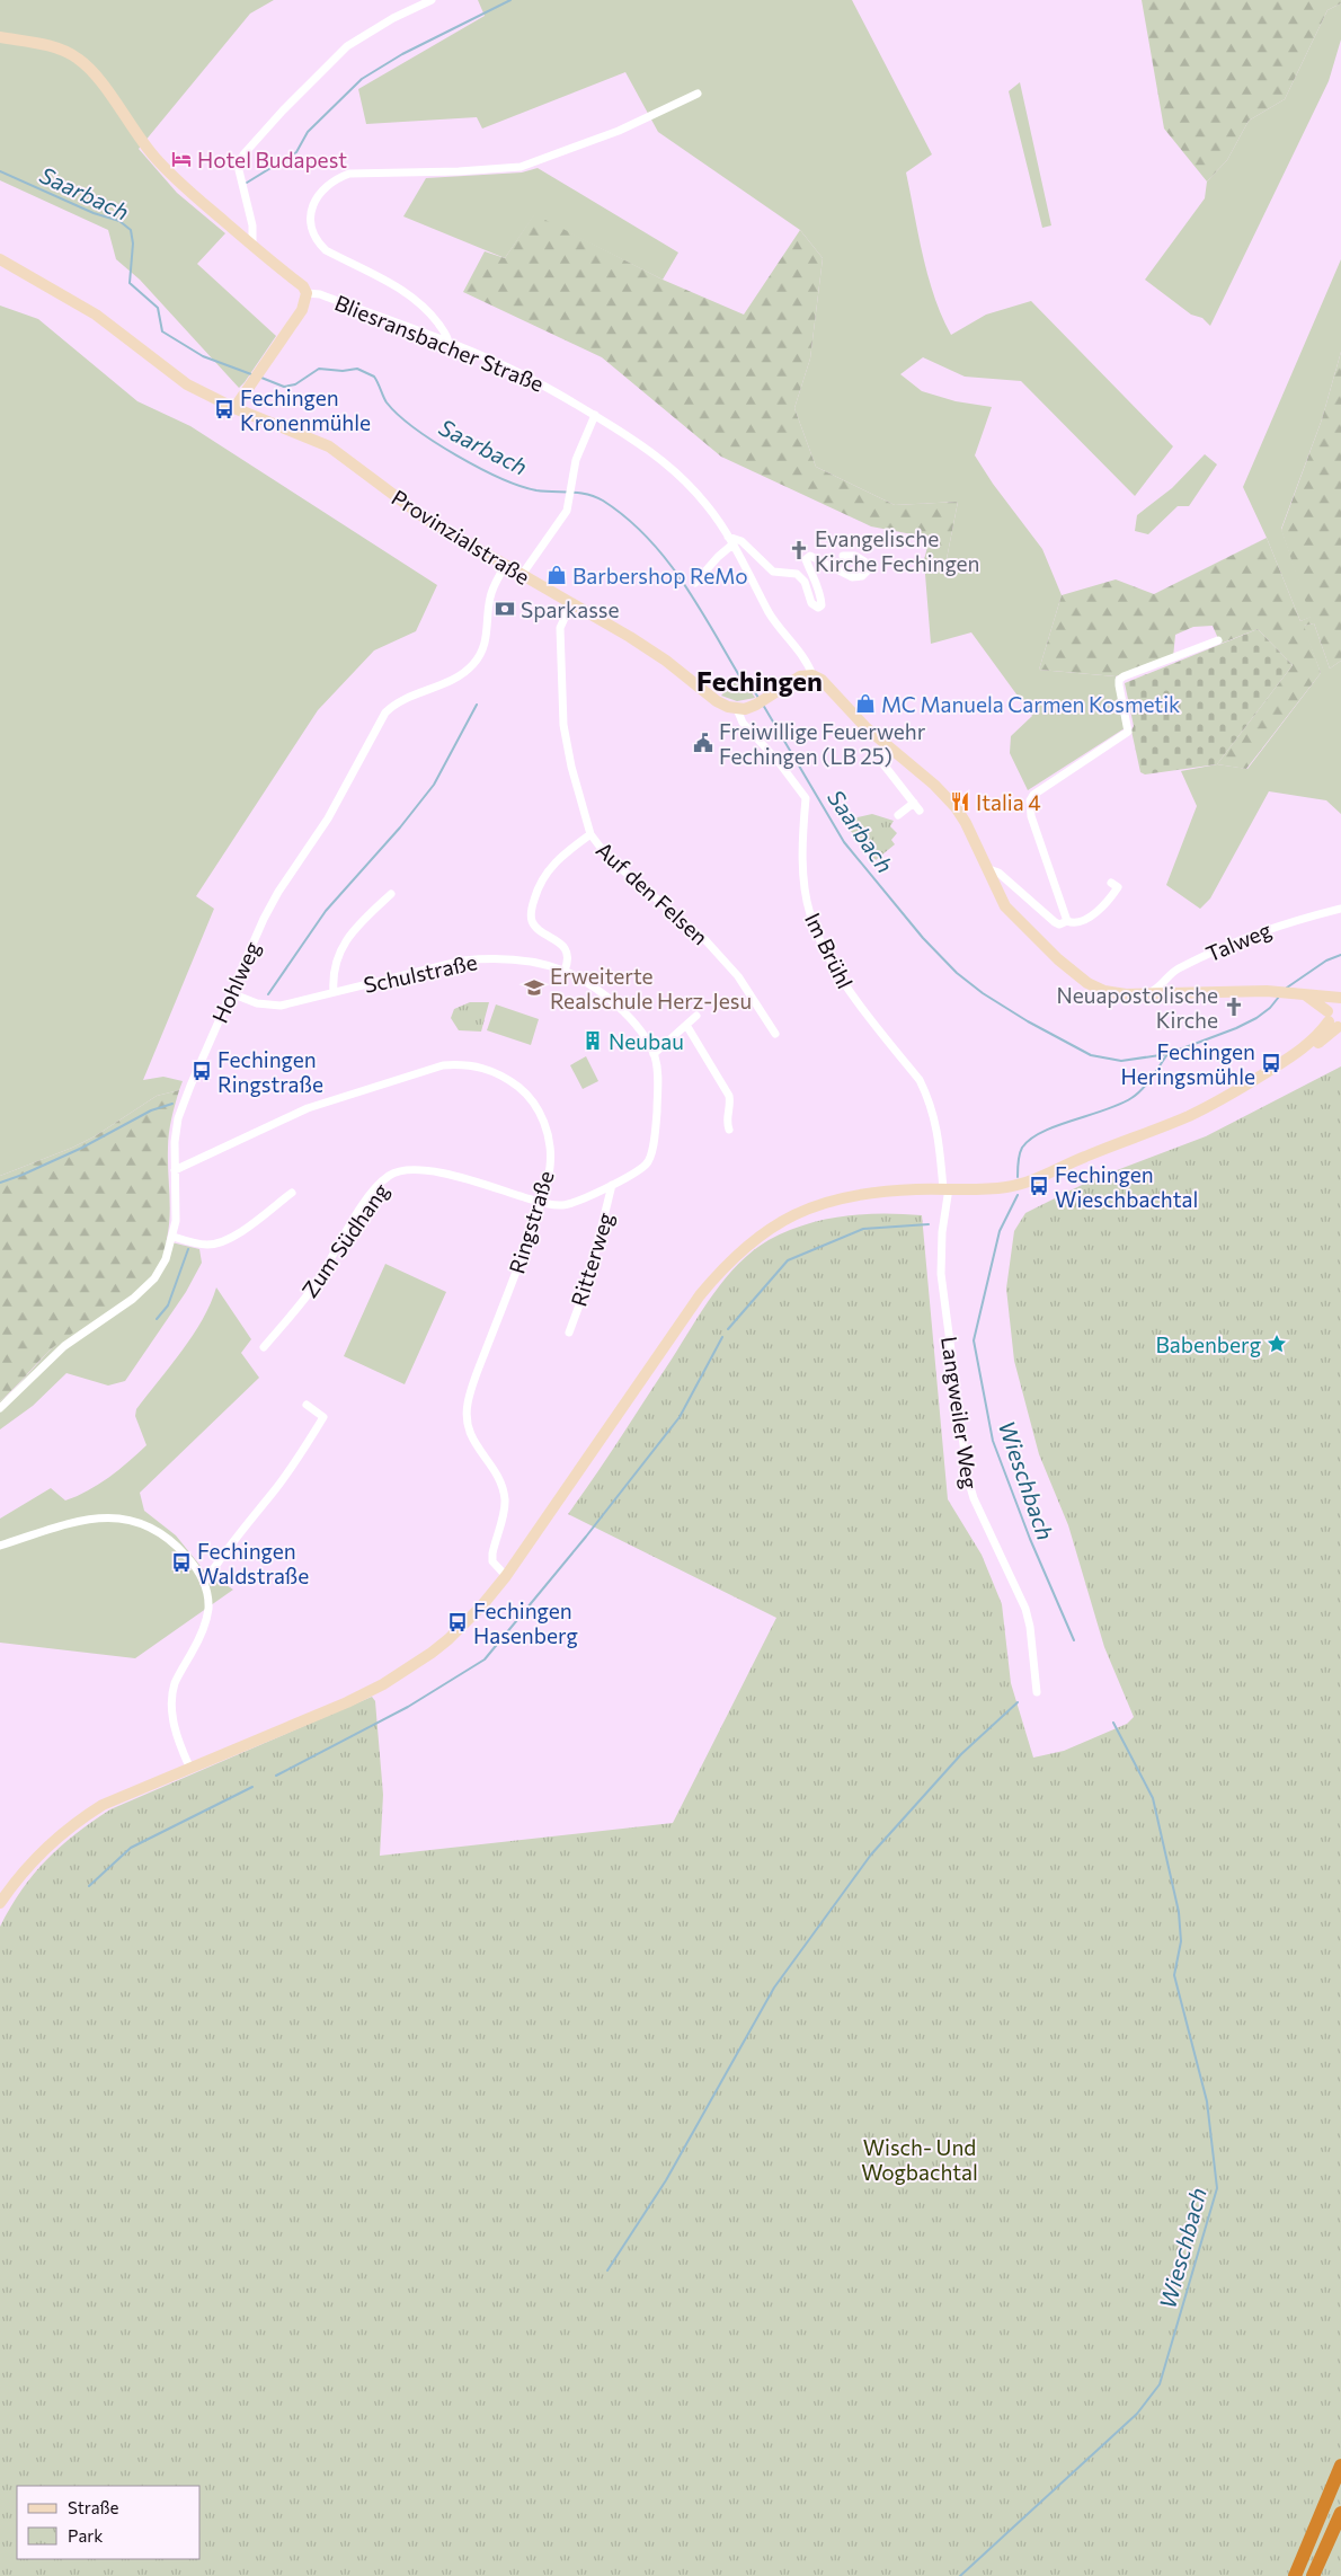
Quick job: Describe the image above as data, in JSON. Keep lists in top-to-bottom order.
{
  "streets": {
    "main road": ["Bliesransbacher Straße", "Provinzialstraße"],
    "street": [
      "Auf den Felsen",
      "Talweg",
      "Im Brühl",
      "Schulstraße",
      "Hohlweg",
      "Ringstraße",
      "Zum Südhang",
      "Ritterweg",
      "Langweiler Weg"
    ]
  },
  "crossings": [
    ["Provinzialstraße", "Im Brühl"],
    ["Provinzialstraße", "Hohlweg"],
    ["Im Brühl", "Langweiler Weg"],
    ["Schulstraße", "Hohlweg"],
    ["Schulstraße", "Ringstraße"],
    ["Schulstraße", "Zum Südhang"],
    ["Schulstraße", "Ritterweg"],
    ["Hohlweg", "Ringstraße"],
    ["Ringstraße", "Zum Südhang"]
  ],
  "districts": ["Fechingen"],
  "water": ["Saarbach", "Wieschbach"],
  "parks": ["Wisch- Und Wogbachtal"],
  "places": {
    "hotel": ["Hotel Budapest"],
    "bus stop": [
      "Fechingen Kronenmühle",
      "Fechingen Heringsmühle",
      "Fechingen Ringstraße",
      "Fechingen Wieschbachtal",
      "Fechingen Waldstraße",
      "Fechingen Hasenberg"
    ],
    "church": ["Evangelische Kirche Fechingen", "Neuapostolische Kirche"],
    "shop": ["Barbershop ReMo", "MC Manuela Carmen Kosmetik"],
    "bank": ["Sparkasse"],
    "public building": ["Freiwillige Feuerwehr Fechingen (LB 25)"],
    "restaurant": ["Italia 4"],
    "school or university": ["Erweiterte Realschule Herz-Jesu"],
    "building": ["Neubau"],
    "place": ["Babenberg"]
  },
  "legend": ["Straße", "Park"]
}
